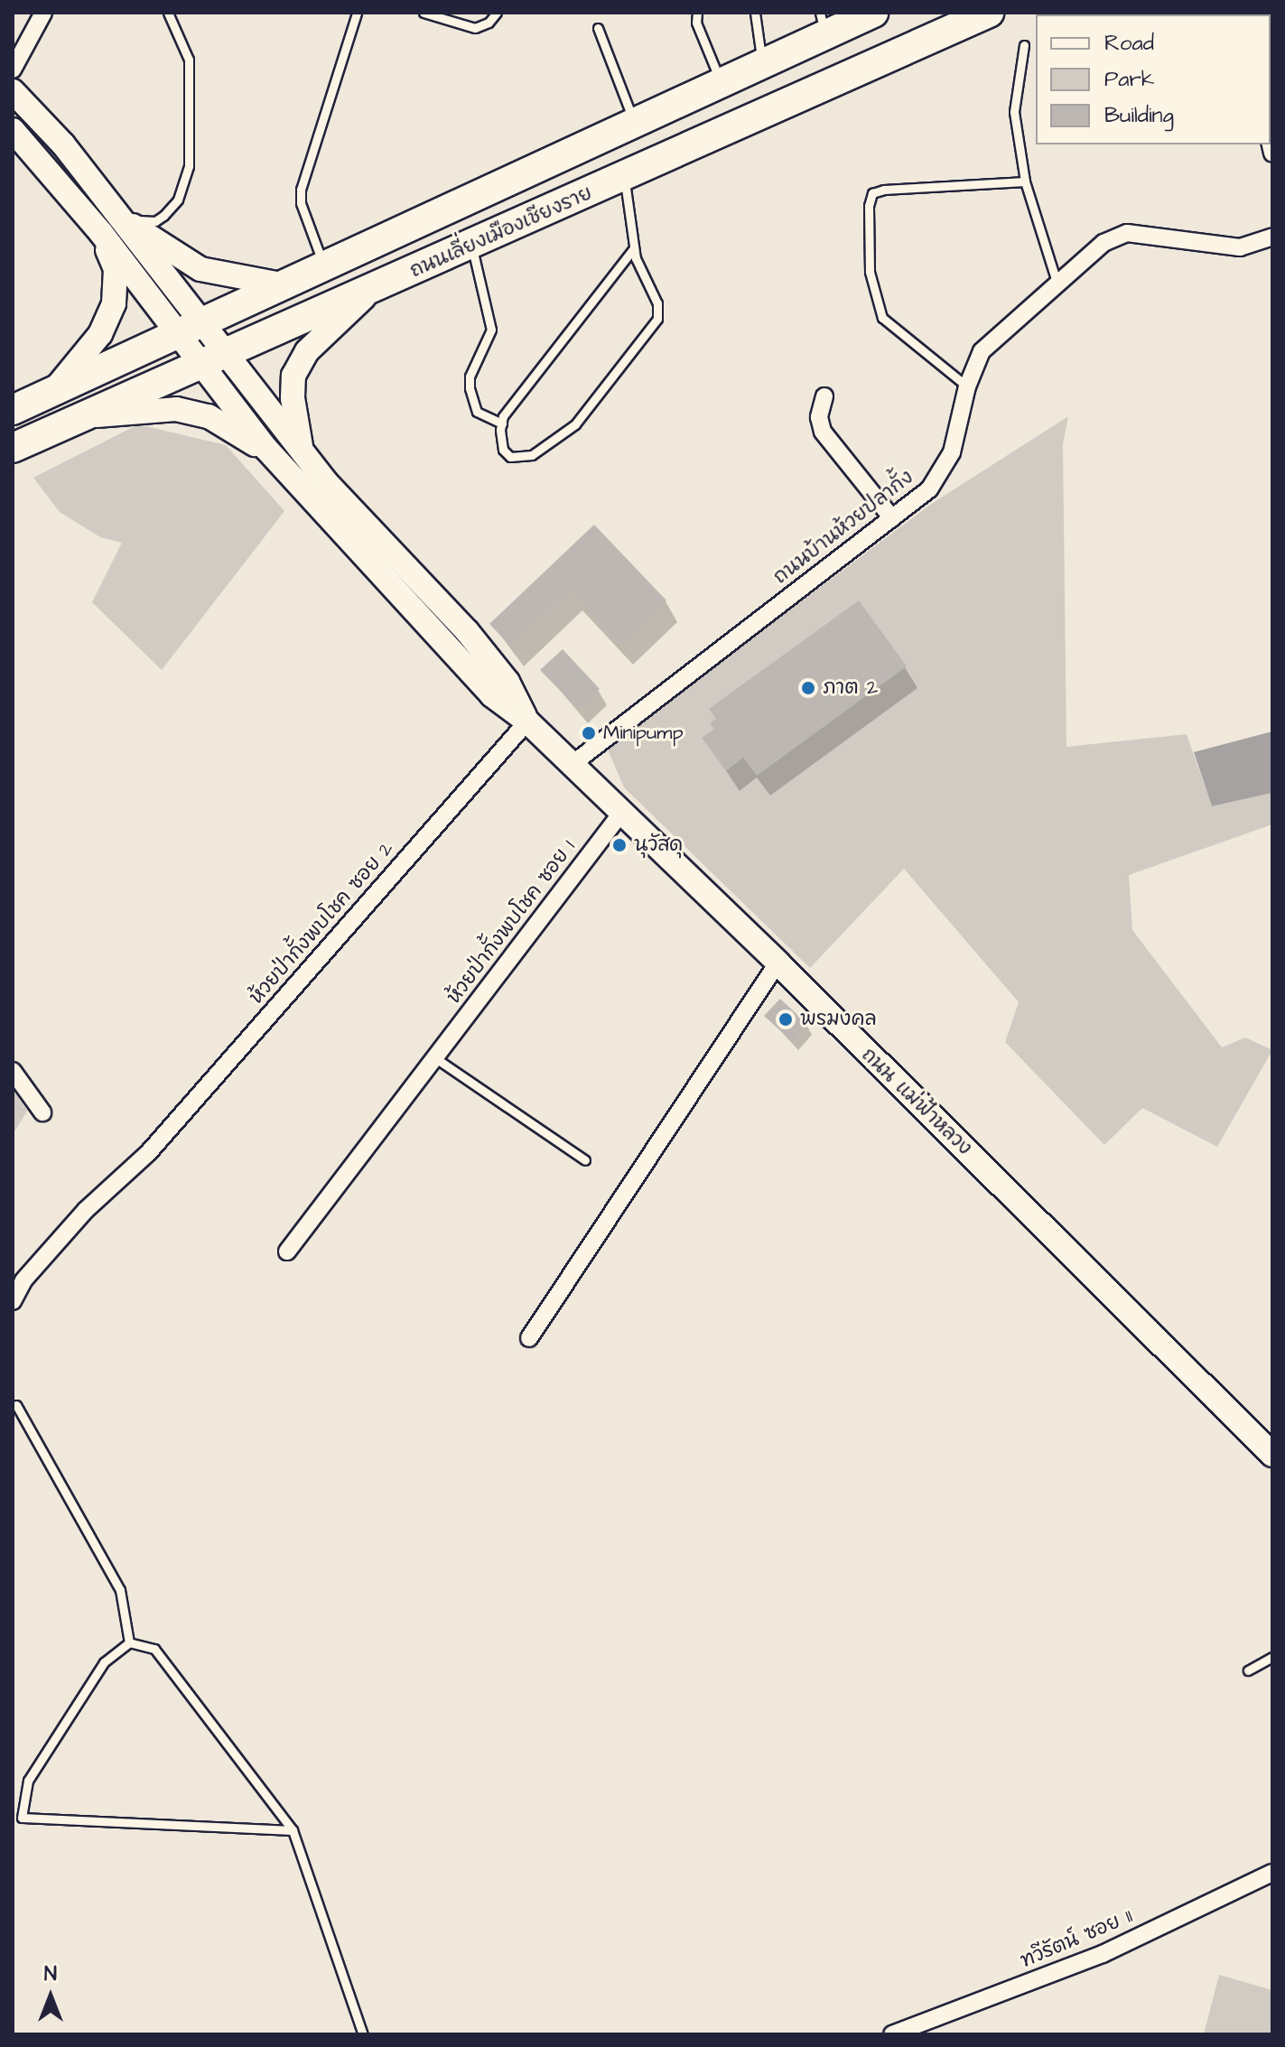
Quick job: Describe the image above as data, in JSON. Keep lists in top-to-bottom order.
{
  "streets": {
    "highway": ["ถนนเลี่ยงเมืองเชียงราย"],
    "street": [
      "ถนนบ้านห้วยปลากั้ง",
      "ห้วยป่ากั้งพบโชค ซอย 1",
      "ห้วยป่ากั้งพบโชค ซอย 2",
      "ถนน แม่ฟ้าหลวง",
      "ทวีรัตน์ ซอย 11"
    ]
  },
  "crossings": [
    ["ถนนบ้านห้วยปลากั้ง", "ถนน แม่ฟ้าหลวง"],
    ["ห้วยป่ากั้งพบโชค ซอย 1", "ถนน แม่ฟ้าหลวง"],
    ["ห้วยป่ากั้งพบโชค ซอย 2", "ถนน แม่ฟ้าหลวง"]
  ],
  "places": [
    "ภาต 2",
    "Minipump",
    "นุวัสดุ",
    "พรมงคล"
  ],
  "legend": ["Road", "Park", "Building"],
  "north": "top"
}
